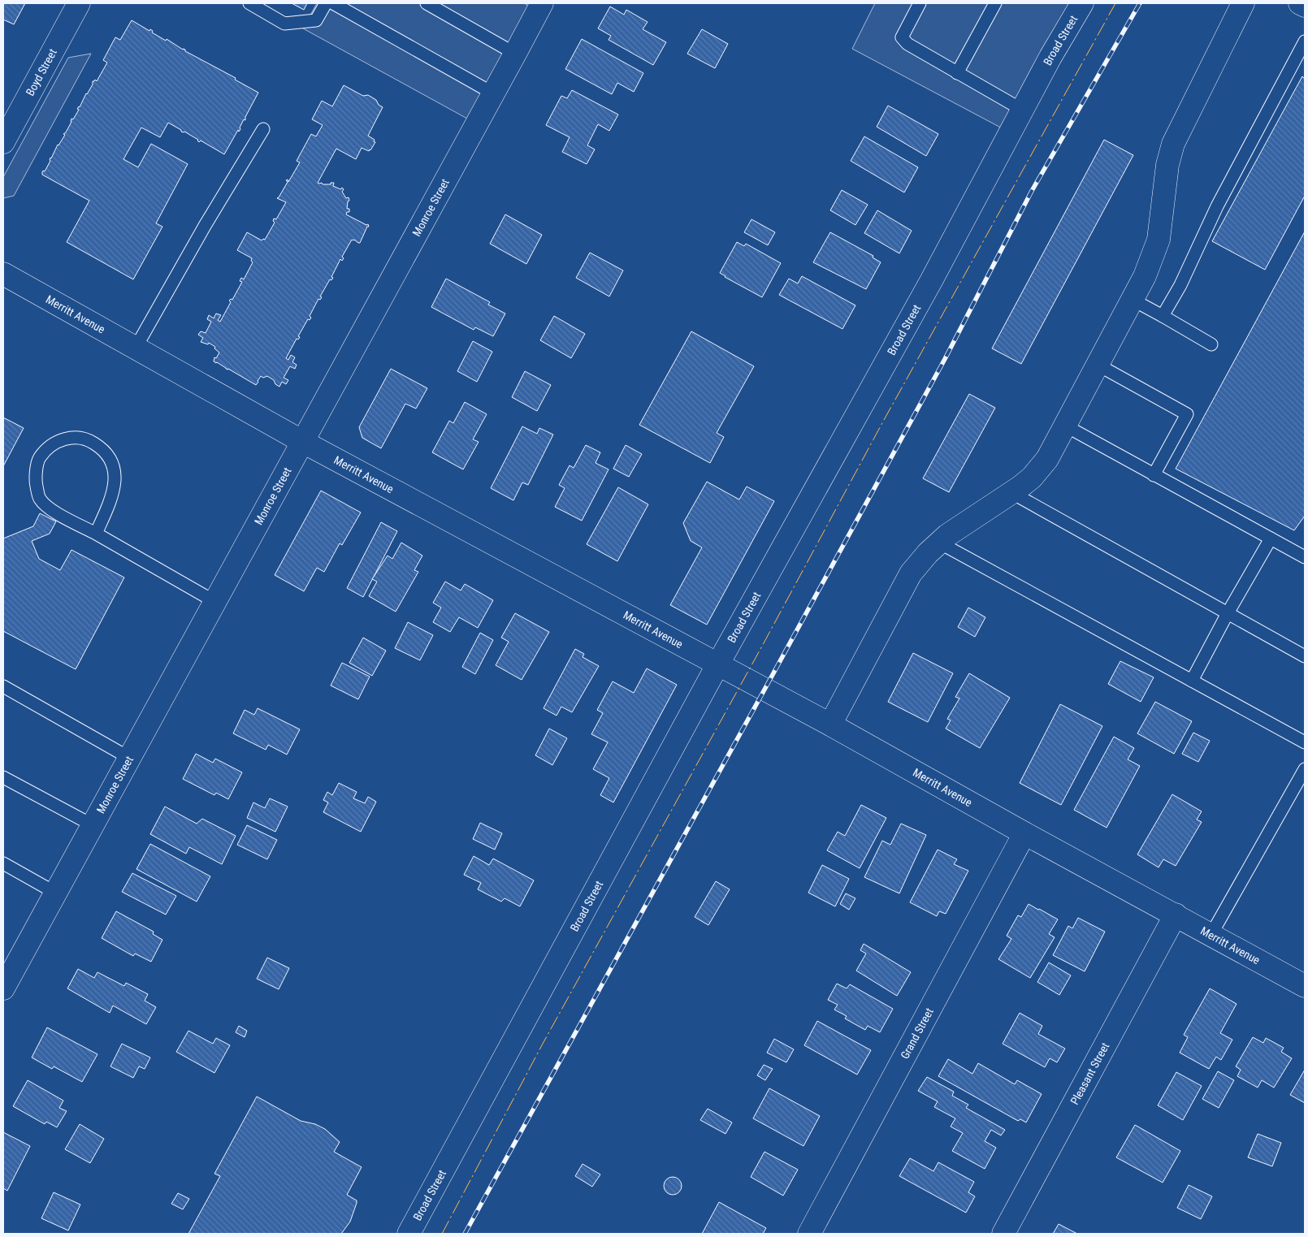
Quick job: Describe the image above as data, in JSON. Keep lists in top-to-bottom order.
{
  "streets": {
    "street": [
      "Broad Street",
      "Boyd Street",
      "Monroe Street",
      "Merritt Avenue",
      "Grand Street",
      "Pleasant Street"
    ]
  },
  "crossings": [
    ["Broad Street", "Merritt Avenue"],
    ["Monroe Street", "Merritt Avenue"],
    ["Merritt Avenue", "Grand Street"],
    ["Merritt Avenue", "Pleasant Street"]
  ]
}
